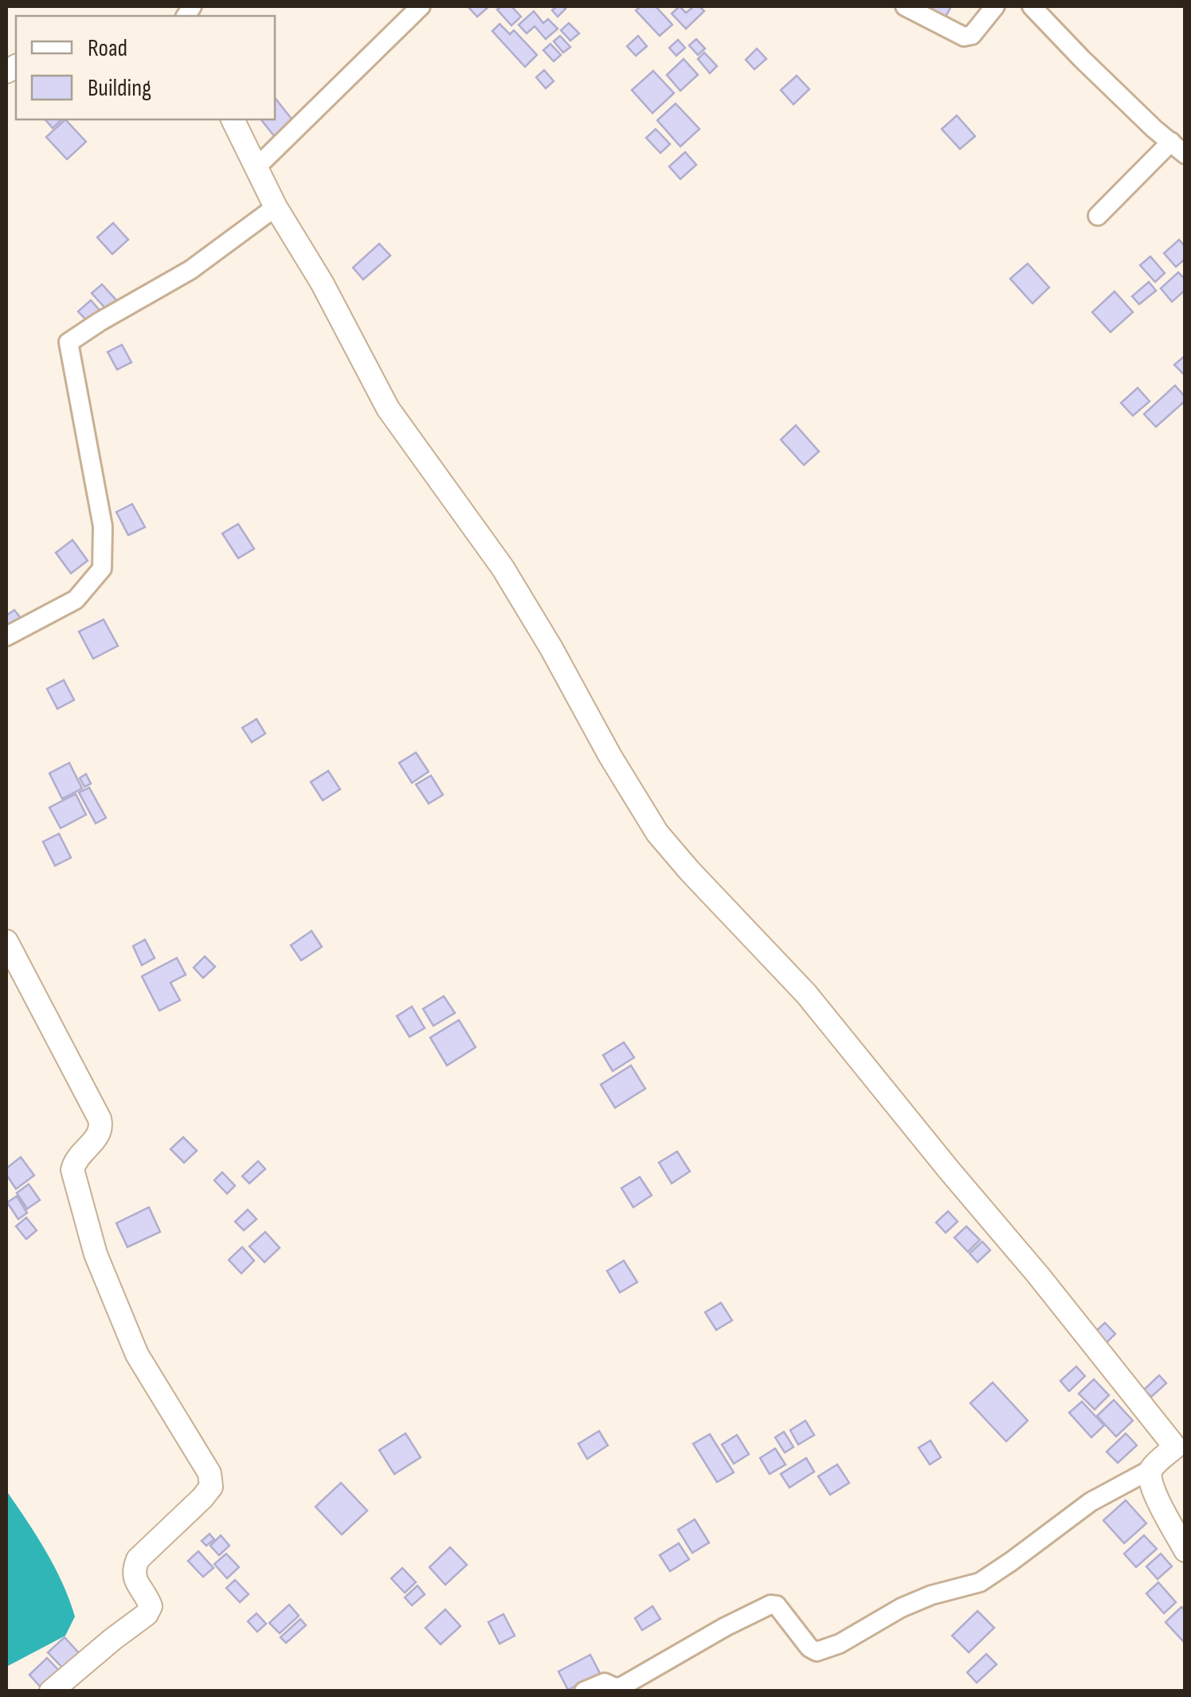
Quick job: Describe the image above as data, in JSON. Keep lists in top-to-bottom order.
{
  "legend": ["Road", "Building"]
}
